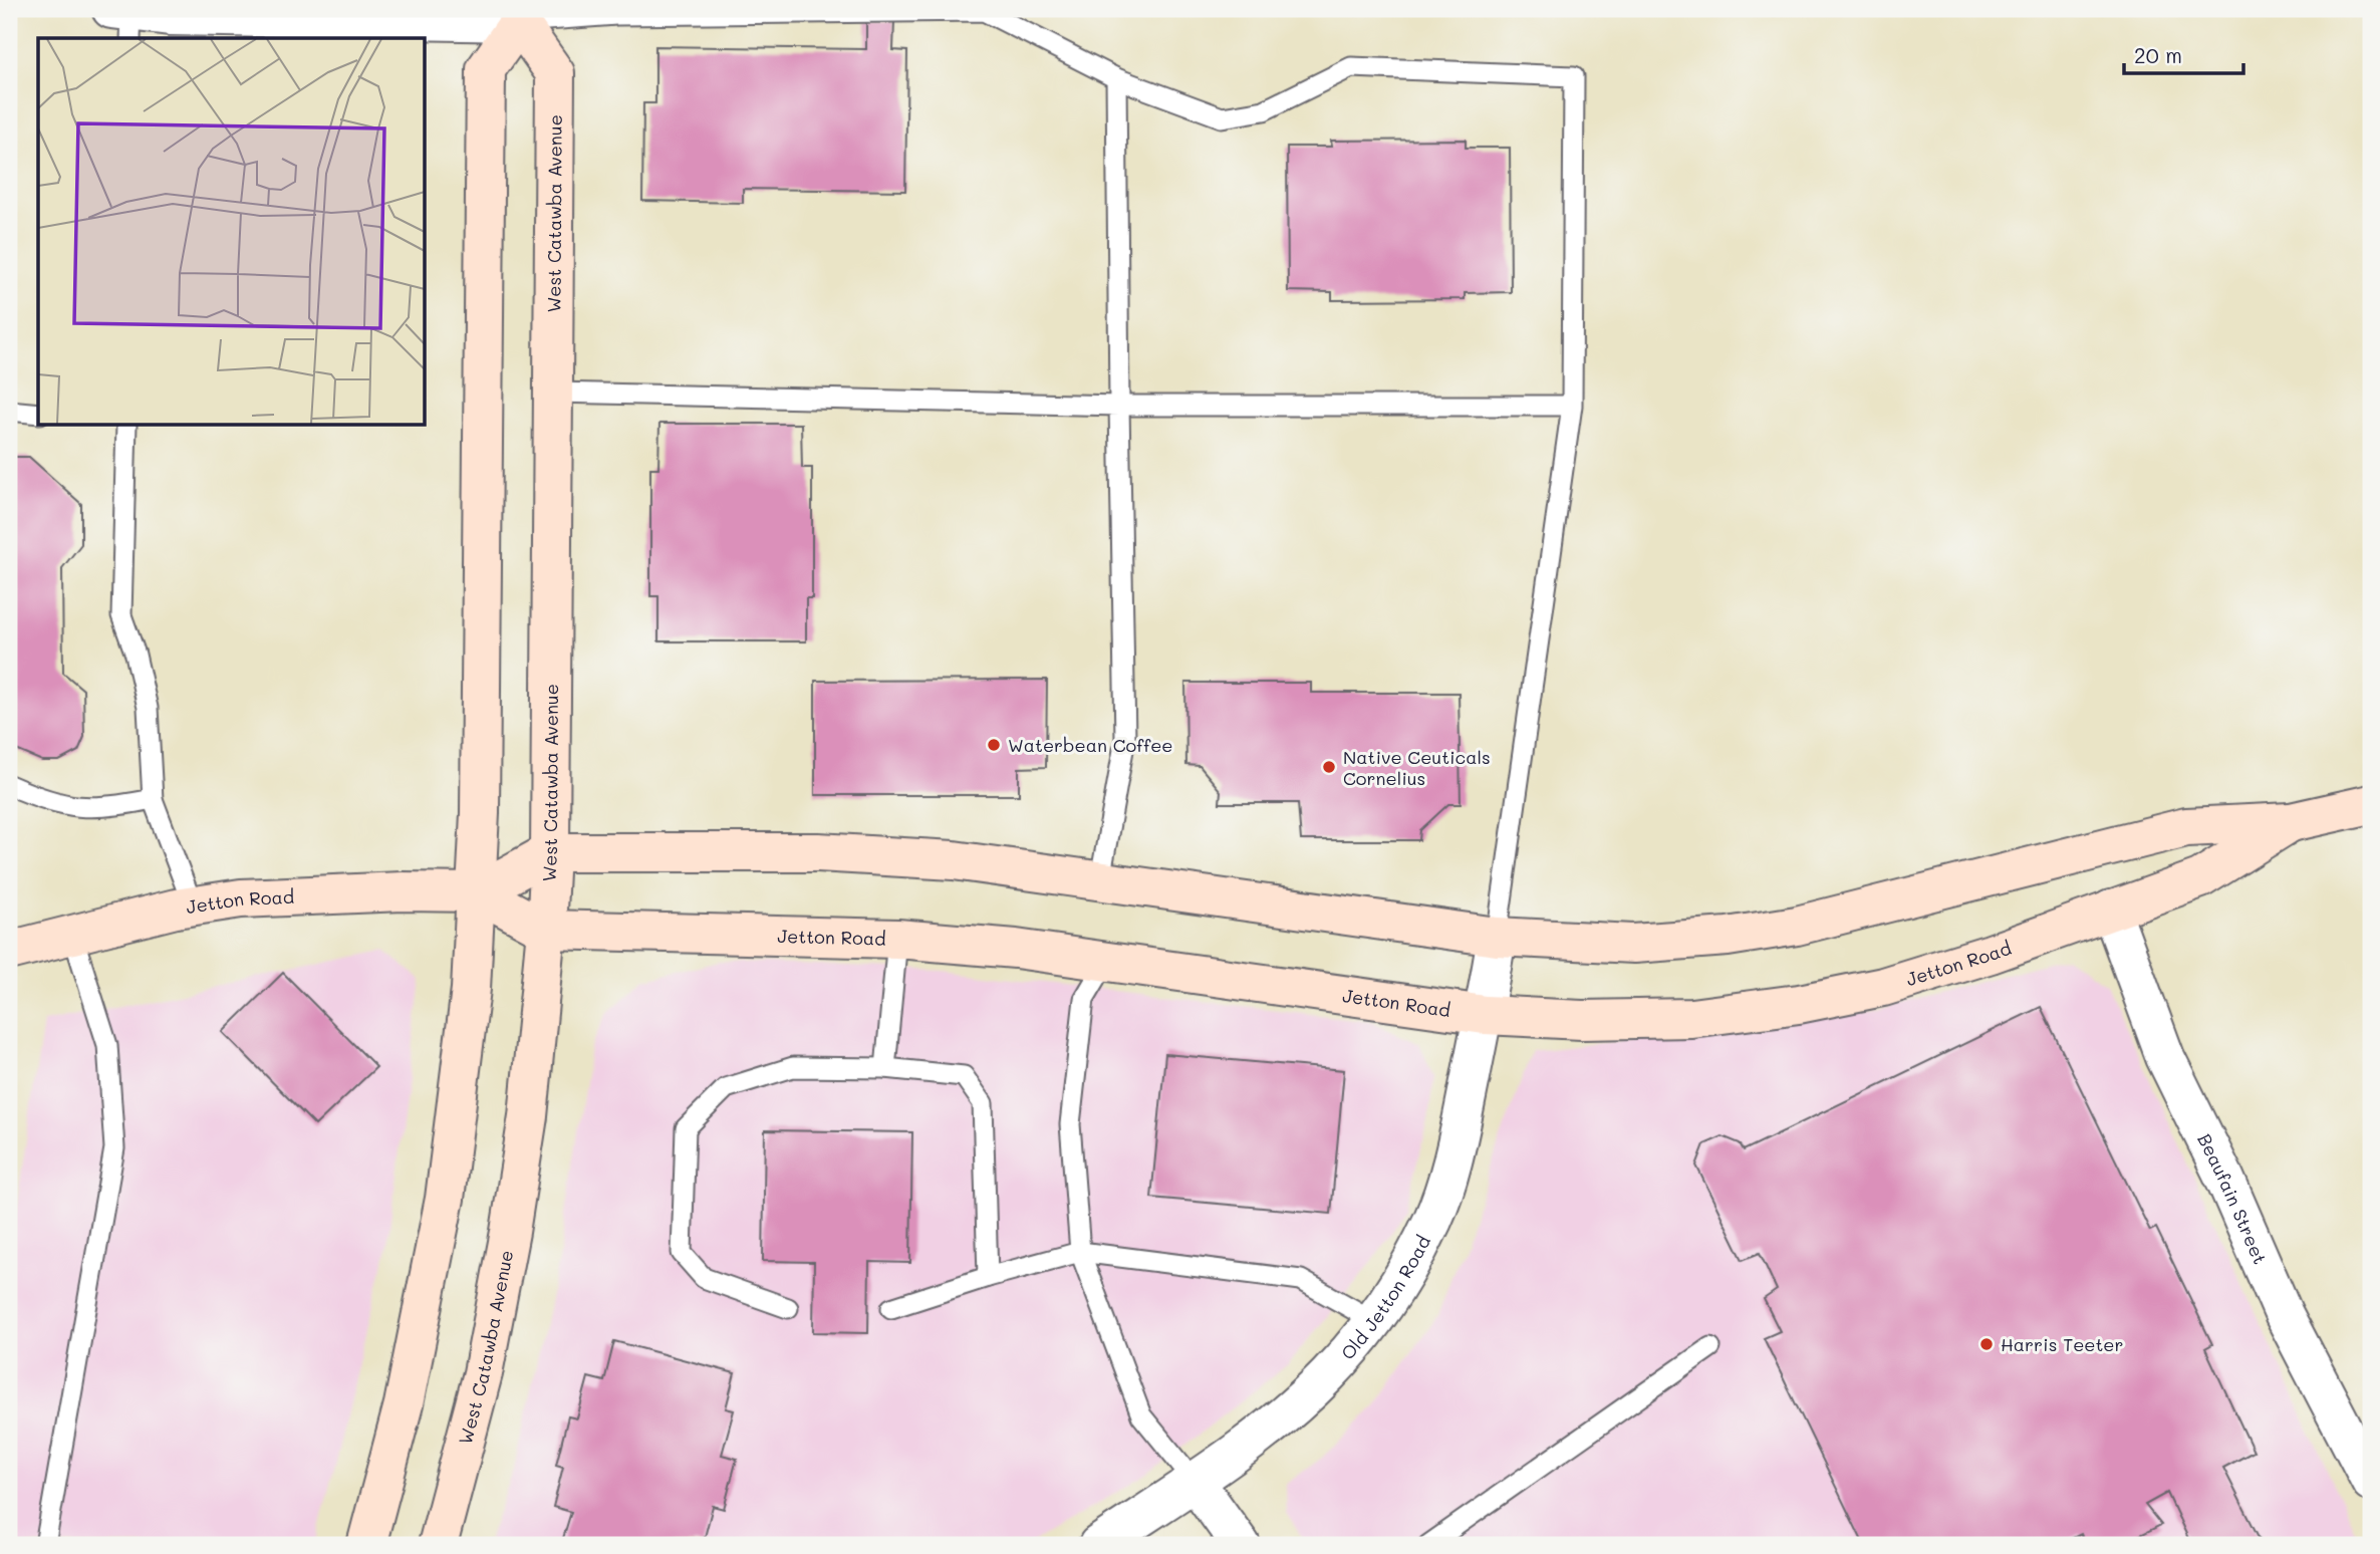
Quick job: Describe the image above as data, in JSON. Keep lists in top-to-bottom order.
{
  "streets": {
    "street": [
      "West Catawba Avenue",
      "Jetton Road",
      "Beaufain Street",
      "Old Jetton Road"
    ]
  },
  "crossings": [
    ["West Catawba Avenue", "Jetton Road"],
    ["Jetton Road", "Beaufain Street"],
    ["Jetton Road", "Old Jetton Road"]
  ],
  "places": ["Waterbean Coffee", "Native Ceuticals Cornelius", "Harris Teeter"],
  "scale_bar": "20 m"
}
